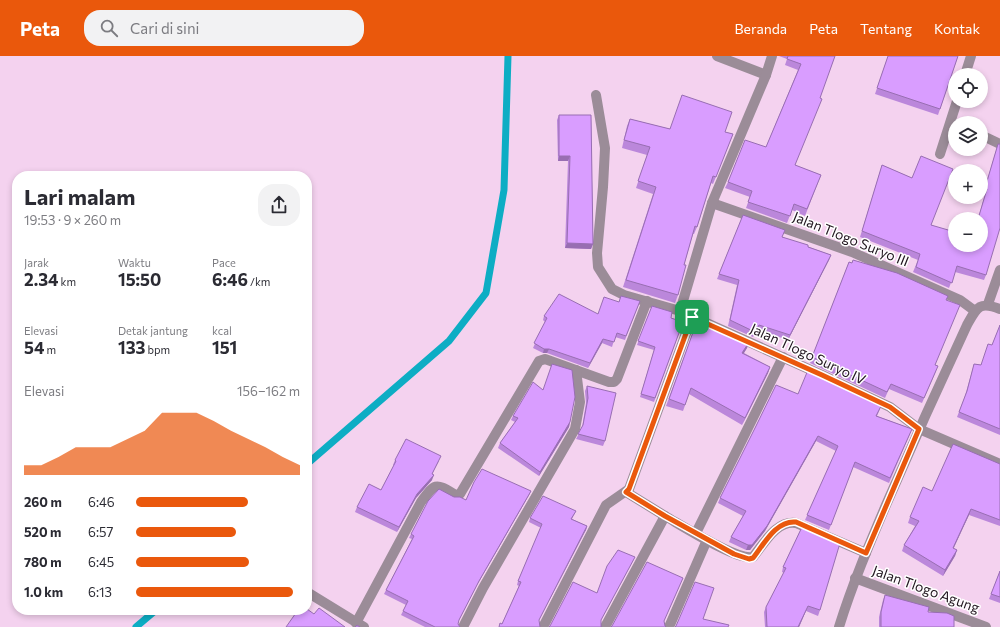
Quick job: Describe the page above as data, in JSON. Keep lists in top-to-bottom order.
{
  "streets": {
    "street": ["Jalan Tlogo Suryo III", "Jalan Tlogo Suryo IV", "Jalan Tlogo Agung"]
  },
  "page": {
    "header": "Peta",
    "search": "Cari di sini",
    "nav": [
      "Beranda",
      "Peta",
      "Tentang",
      "Kontak"
    ],
    "map_buttons": ["+", "−"],
    "heading": ["Lari malam", "19:53 · 9 × 260 m"],
    "stats": [
      ["Jarak", "2.34 km"],
      ["Waktu", "15:50"],
      ["Pace", "6:46 /km"],
      ["Elevasi", "54 m"],
      ["Detak jantung", "133 bpm"],
      ["kcal", "151"]
    ],
    "chart": ["Elevasi", "156–162 m"],
    "list": [
      {
        "name": "260 m",
        "note": "6:46"
      },
      {
        "name": "520 m",
        "note": "6:57"
      },
      {
        "name": "780 m",
        "note": "6:45"
      },
      {
        "name": "1.0 km",
        "note": "6:13"
      }
    ]
  }
}
